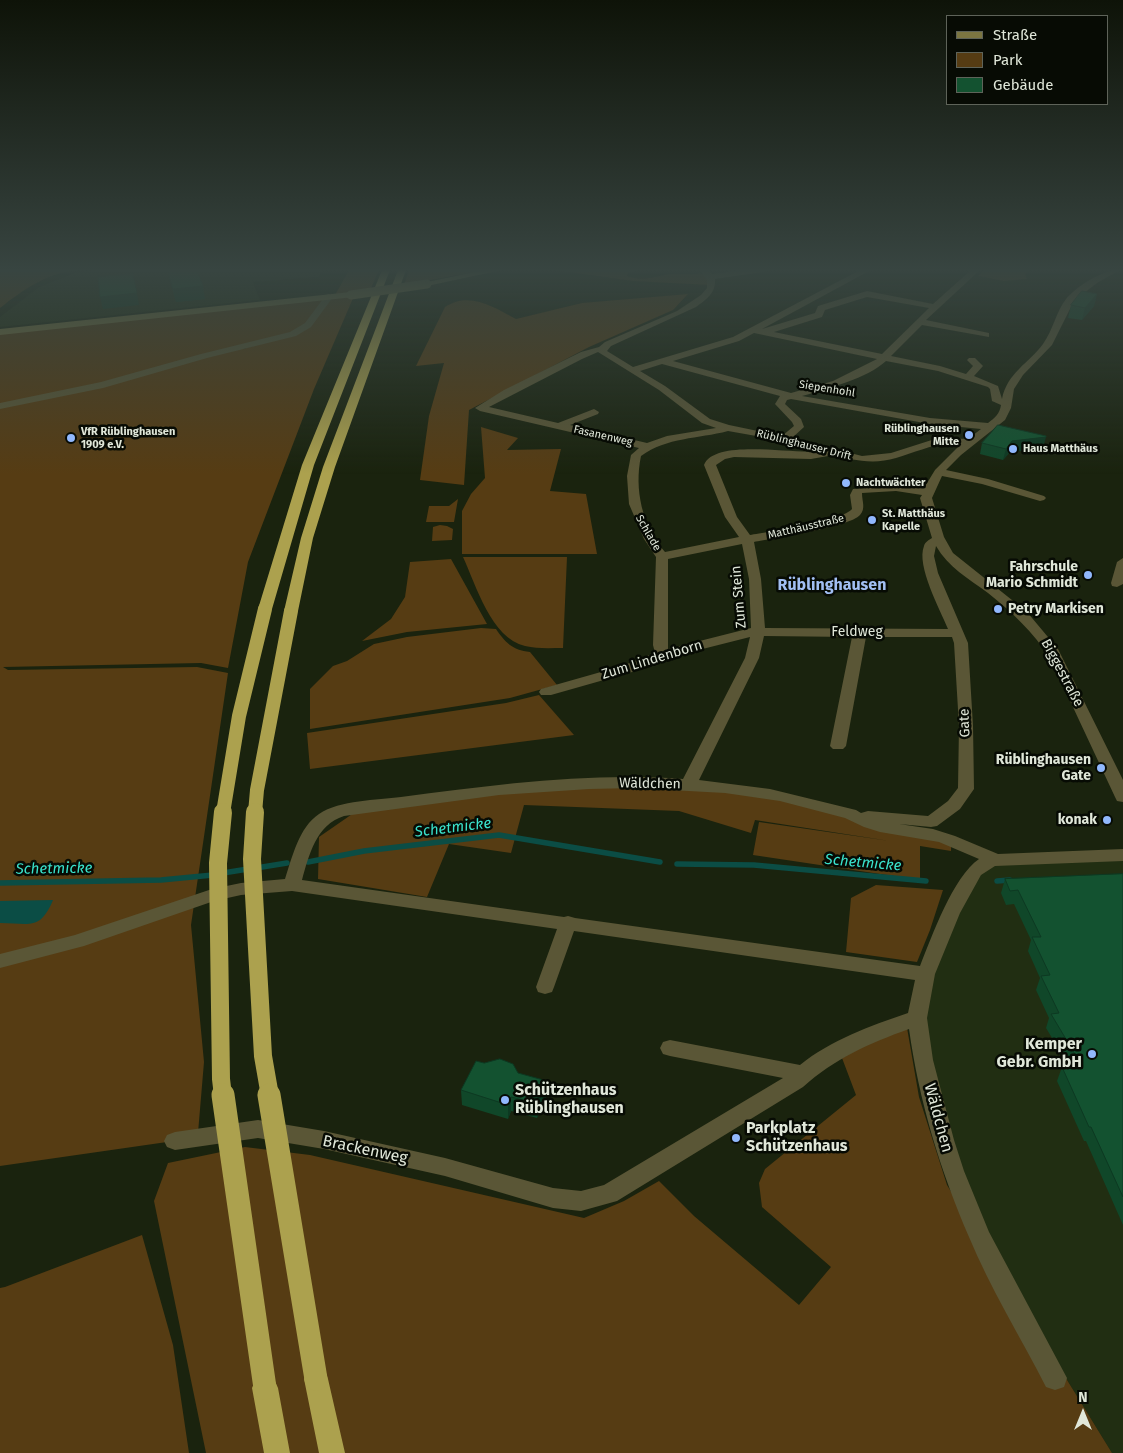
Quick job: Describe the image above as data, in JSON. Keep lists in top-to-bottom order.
{
  "streets": {
    "street": [
      "Siepenhohl",
      "Fasanenweg",
      "Rüblinghauser Drift",
      "Matthäusstraße",
      "Schlade",
      "Zum Stein",
      "Feldweg",
      "Zum Lindenborn",
      "Biggestraße",
      "Gate",
      "Wäldchen",
      "Brackenweg"
    ]
  },
  "crossings": [
    ["Fasanenweg", "Rüblinghauser Drift"],
    ["Fasanenweg", "Schlade"],
    ["Rüblinghauser Drift", "Schlade"],
    ["Rüblinghauser Drift", "Zum Stein"],
    ["Matthäusstraße", "Schlade"],
    ["Matthäusstraße", "Zum Stein"],
    ["Matthäusstraße", "Biggestraße"],
    ["Schlade", "Zum Lindenborn"],
    ["Zum Stein", "Feldweg"],
    ["Zum Stein", "Zum Lindenborn"],
    ["Zum Stein", "Wäldchen"],
    ["Feldweg", "Zum Lindenborn"],
    ["Feldweg", "Gate"],
    ["Biggestraße", "Gate"],
    ["Gate", "Wäldchen"],
    ["Wäldchen", "Brackenweg"]
  ],
  "districts": ["Rüblinghausen"],
  "water": ["Schetmicke"],
  "places": [
    "Rüblinghausen Mitte",
    "VfR Rüblinghausen 1909 e.V.",
    "Haus Matthäus",
    "Nachtwächter",
    "St. Matthäus Kapelle",
    "Fahrschule Mario Schmidt",
    "Petry Markisen",
    "Rüblinghausen Gate",
    "konak",
    "Kemper Gebr. GmbH",
    "Schützenhaus Rüblinghausen",
    "Parkplatz Schützenhaus"
  ],
  "legend": ["Straße", "Park", "Gebäude"],
  "north": "top"
}
